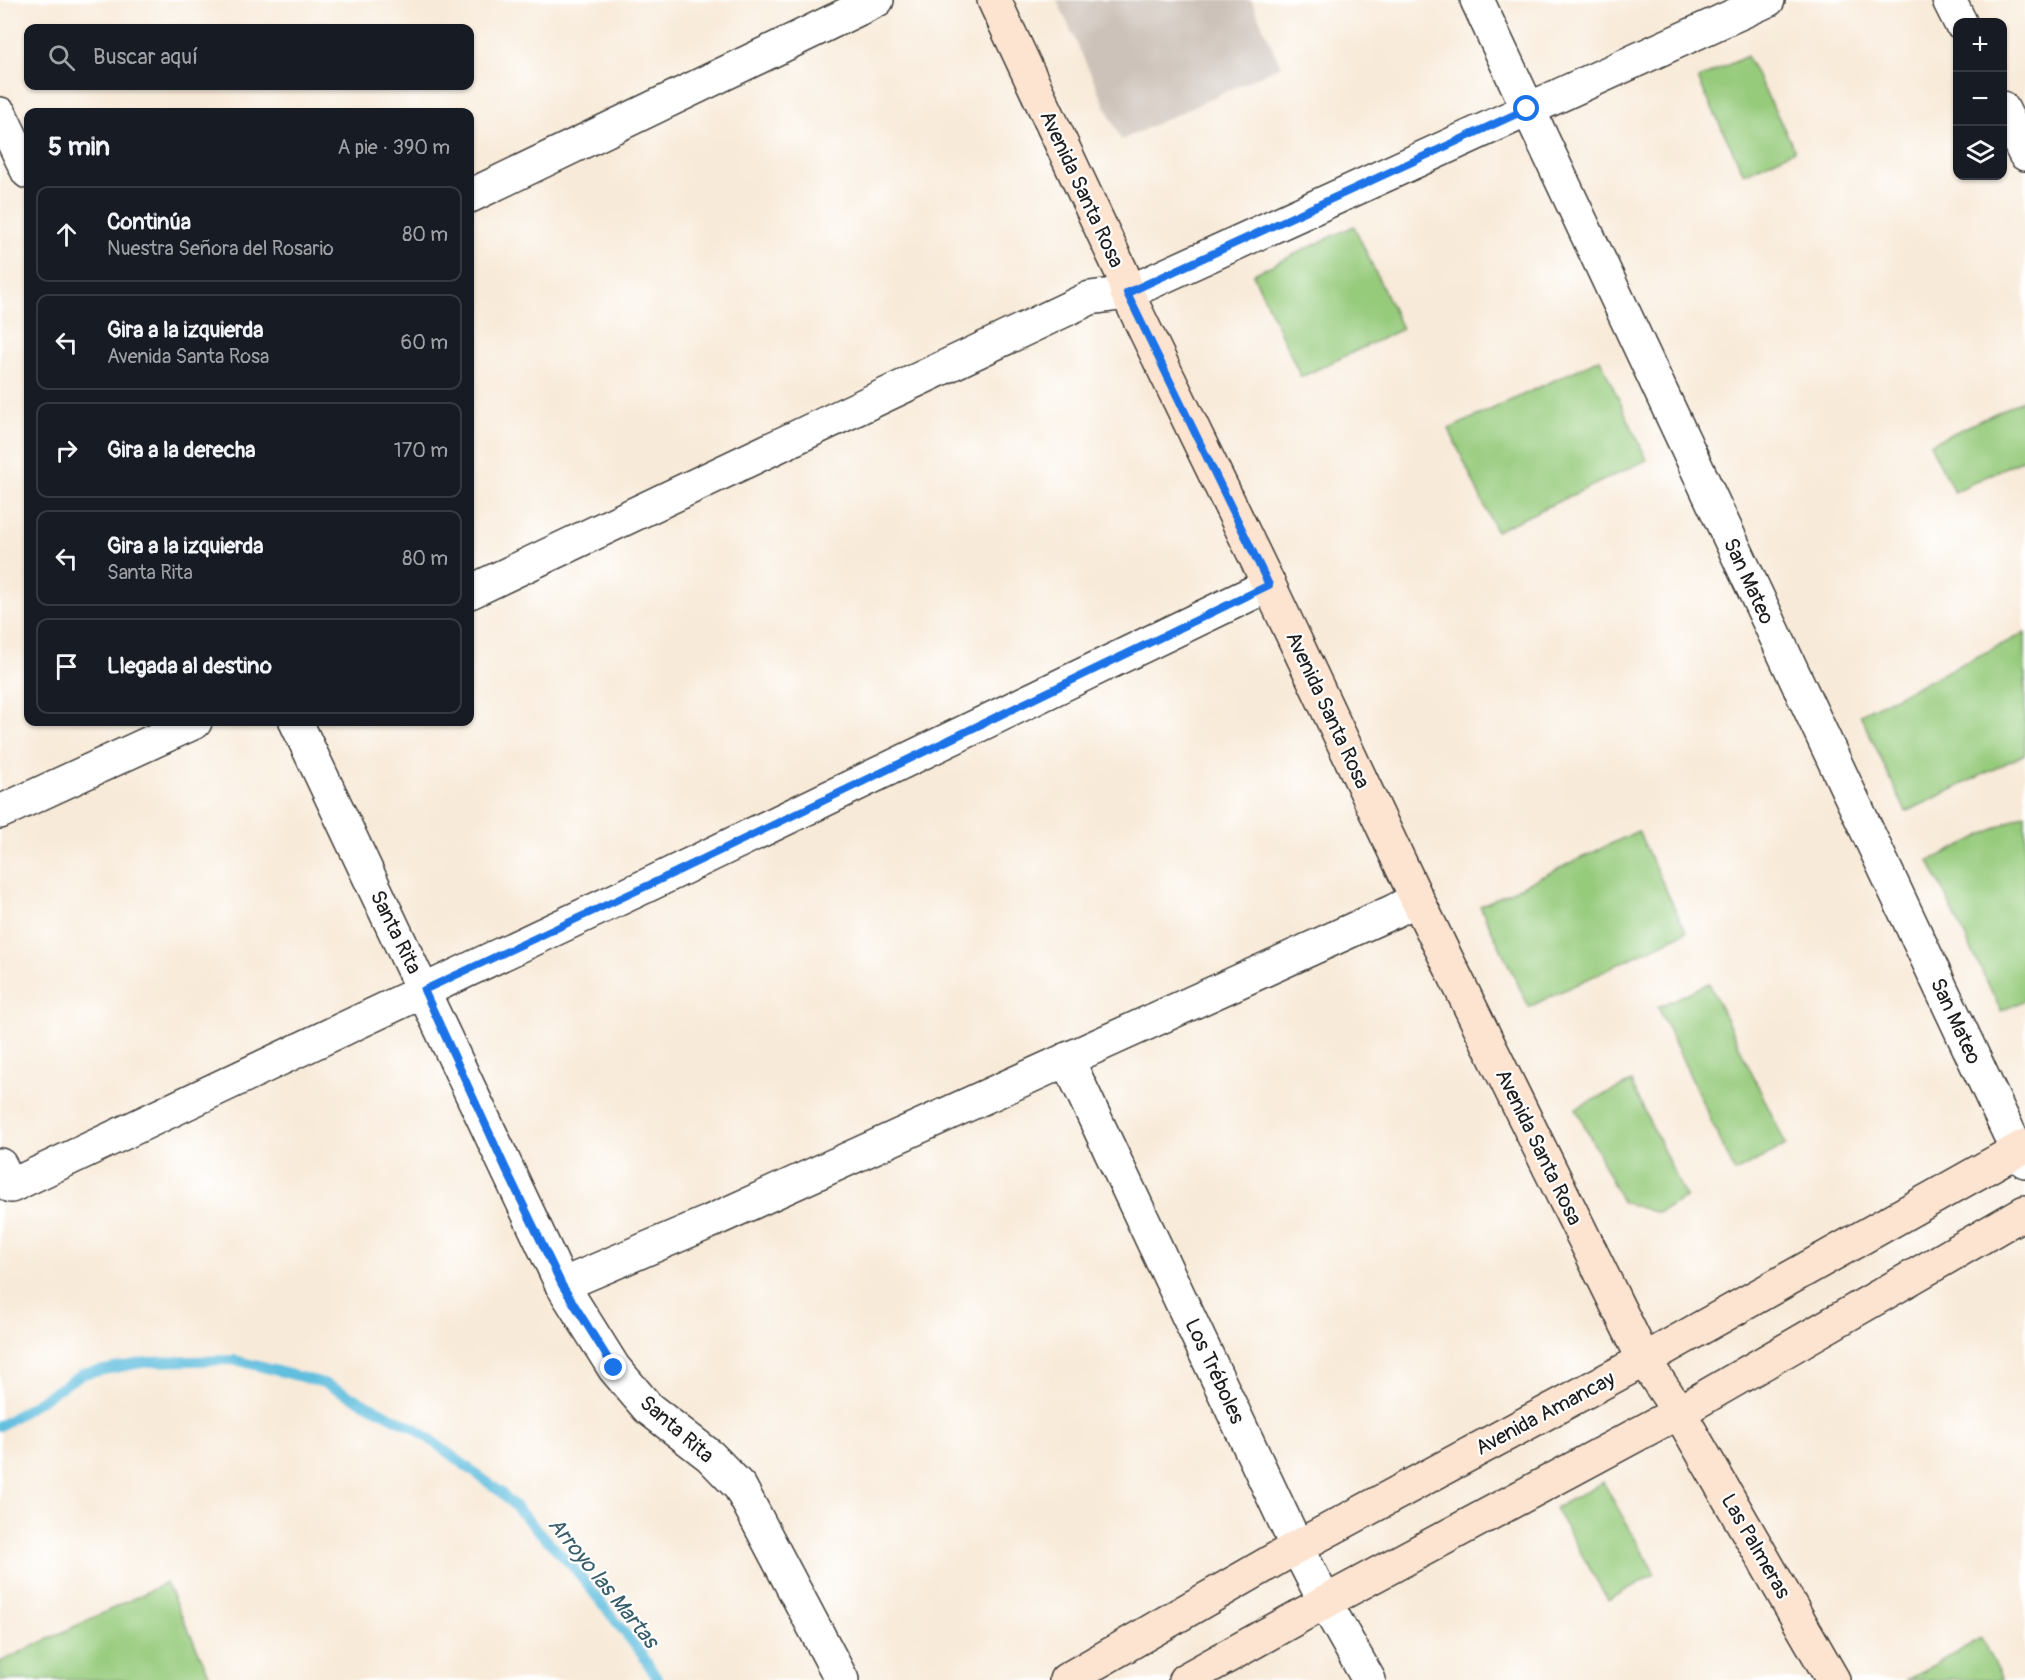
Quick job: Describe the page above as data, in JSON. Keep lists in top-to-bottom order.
{
  "streets": {
    "street": [
      "Avenida Santa Rosa",
      "San Mateo",
      "Santa Rita",
      "Los Tréboles",
      "Avenida Amancay",
      "Las Palmeras"
    ]
  },
  "crossings": [
    ["Avenida Santa Rosa", "Avenida Amancay"],
    ["Avenida Santa Rosa", "Las Palmeras"],
    ["San Mateo", "Avenida Amancay"],
    ["Los Tréboles", "Avenida Amancay"]
  ],
  "water": ["Arroyo las Martas"],
  "page": {
    "map_buttons": ["+", "−"],
    "search": "Buscar aquí",
    "heading": ["5 min", "A pie · 390 m"],
    "list": [
      ["Continúa", "Nuestra Señora del Rosario", "80 m"],
      ["Gira a la izquierda", "Avenida Santa Rosa", "60 m"],
      ["Gira a la derecha", "170 m"],
      ["Gira a la izquierda", "Santa Rita", "80 m"],
      "Llegada al destino"
    ]
  }
}
